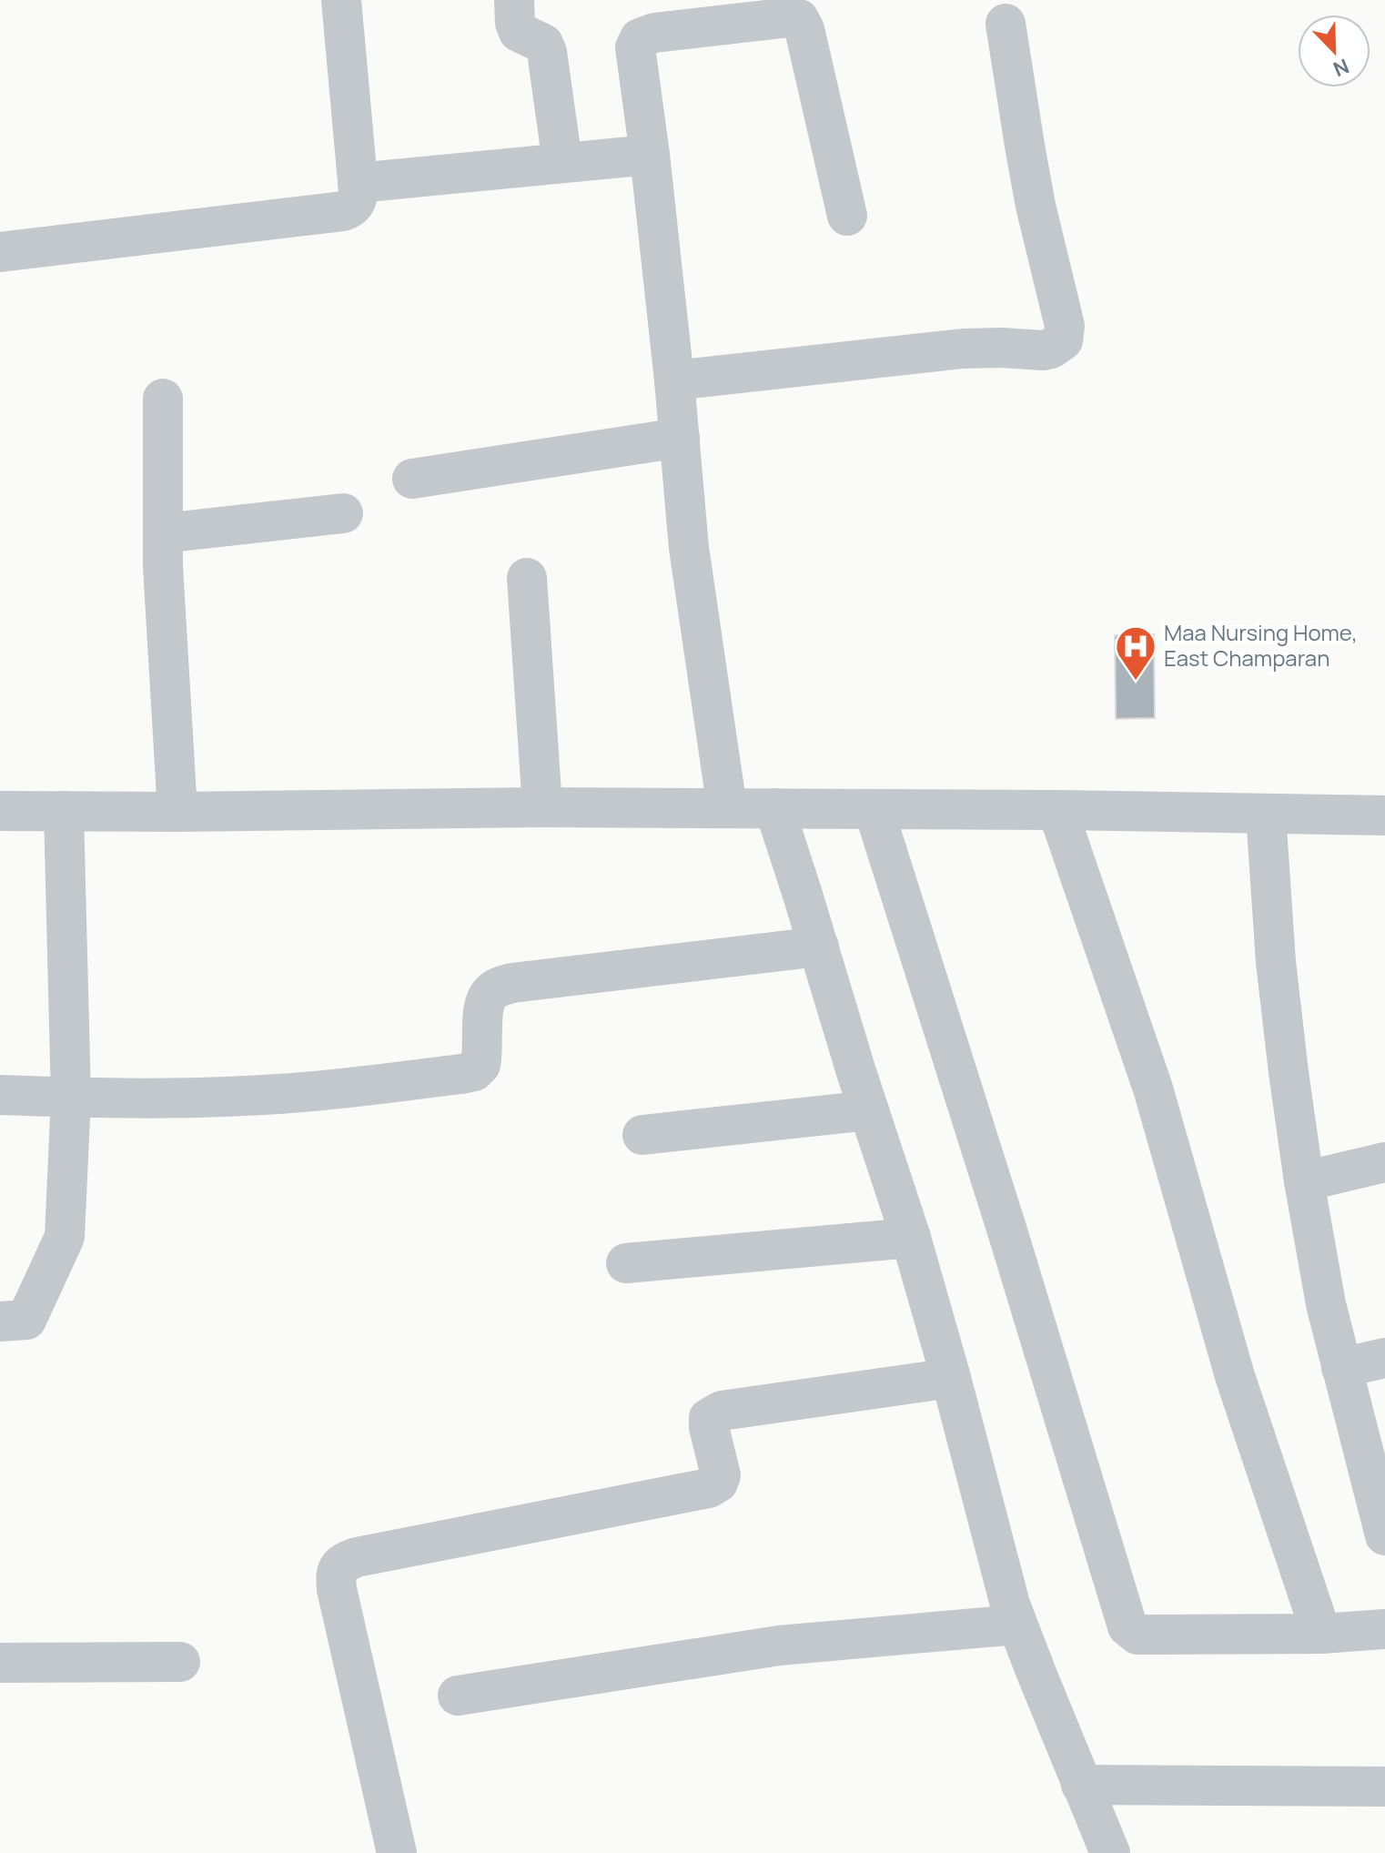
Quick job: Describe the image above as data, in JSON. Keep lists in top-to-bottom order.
{
  "places": {
    "hospital": ["Maa Nursing Home, East Champaran"]
  },
  "north": "bottom right"
}
